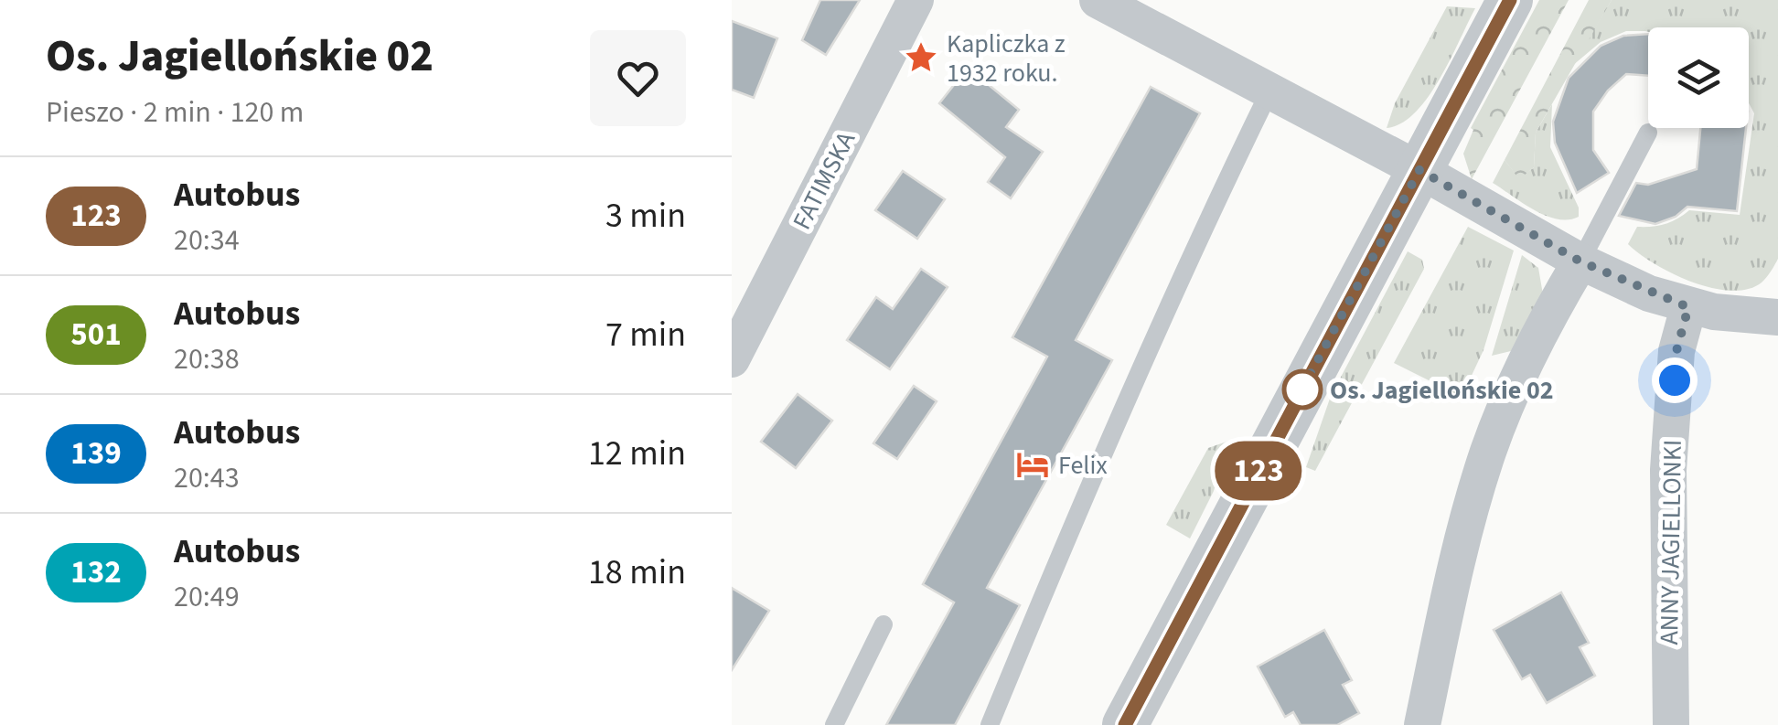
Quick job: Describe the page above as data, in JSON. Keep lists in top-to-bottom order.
{
  "streets": {
    "street": ["FATIMSKA", "ANNY JAGIELLONKI"]
  },
  "places": {
    "place": ["Kapliczka z 1932 roku."],
    "other": ["Os. Jagiellońskie 02"],
    "hotel": ["Felix"]
  },
  "lines": ["bus line 123"],
  "page": {
    "heading": ["Os. Jagiellońskie 02", "Pieszo · 2 min · 120 m"],
    "on_map": "123",
    "list": [
      {
        "mark": "123",
        "name": "Autobus",
        "note": "20:34",
        "value": "3 min"
      },
      {
        "mark": "501",
        "name": "Autobus",
        "note": "20:38",
        "value": "7 min"
      },
      {
        "mark": "139",
        "name": "Autobus",
        "note": "20:43",
        "value": "12 min"
      },
      {
        "mark": "132",
        "name": "Autobus",
        "note": "20:49",
        "value": "18 min"
      }
    ]
  }
}
